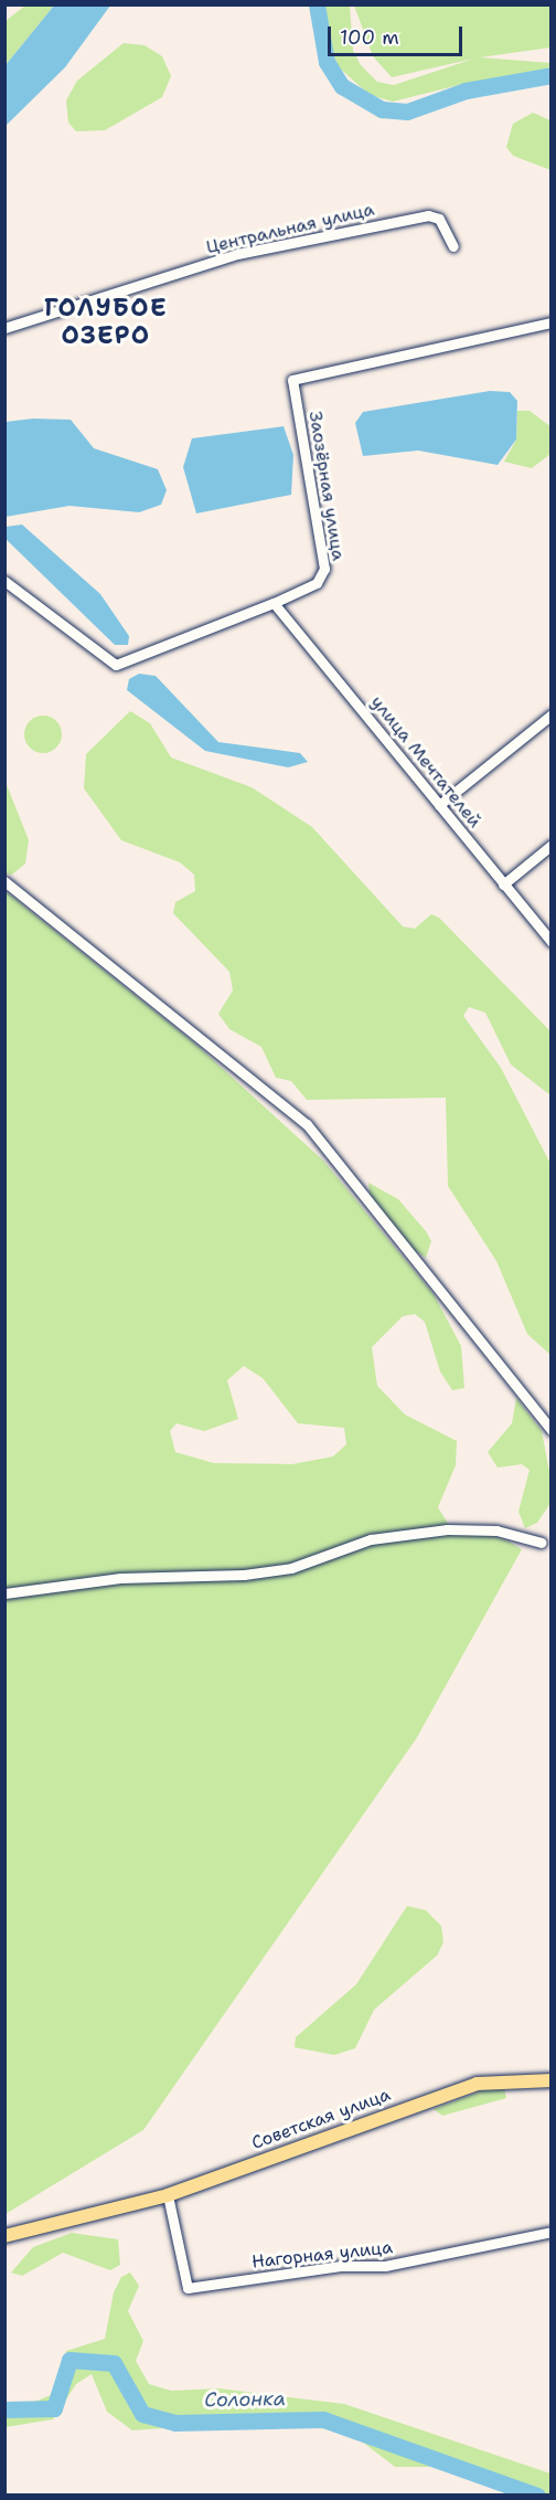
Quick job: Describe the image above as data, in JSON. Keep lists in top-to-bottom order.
{
  "streets": {
    "main road": ["Советская улица"],
    "street": [
      "Центральная улица",
      "Заозёрная улица",
      "улица Мечтателей",
      "Нагорная улица"
    ]
  },
  "crossings": [
    ["Заозёрная улица", "улица Мечтателей"],
    ["Советская улица", "Нагорная улица"]
  ],
  "districts": ["ГОЛУБОЕ ОЗЕРО"],
  "water": ["Солонка"],
  "scale_bar": "100 m"
}
